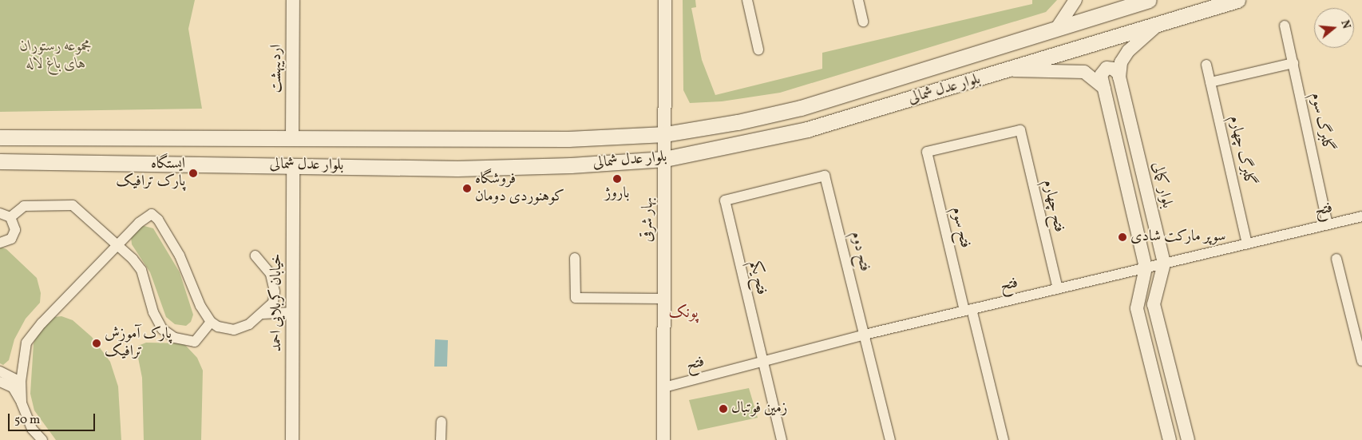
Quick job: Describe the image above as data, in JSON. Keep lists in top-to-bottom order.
{
  "streets": {
    "main road": ["بلوار عدل شمالی"],
    "street": [
      "اردیبهشت",
      "گلبرگ سوم",
      "گلبرگ چهارم",
      "بلوار کمالی",
      "فتح چهارم",
      "فتح",
      "بهار شرقی",
      "فتح سوم",
      "فتح دوم",
      "فتح یکم",
      "خیابان کربلایی احمد"
    ]
  },
  "crossings": [
    ["اردیبهشت", "بلوار عدل شمالی"],
    ["بلوار عدل شمالی", "بلوار کمالی"],
    ["بلوار عدل شمالی", "بهار شرقی"],
    ["بلوار عدل شمالی", "خیابان کربلایی احمد"],
    ["گلبرگ سوم", "فتح"],
    ["گلبرگ چهارم", "فتح"],
    ["بلوار کمالی", "فتح"],
    ["فتح چهارم", "فتح"],
    ["فتح چهارم", "فتح سوم"],
    ["فتح", "بهار شرقی"],
    ["فتح", "فتح سوم"],
    ["فتح", "فتح دوم"],
    ["فتح", "فتح یکم"],
    ["فتح دوم", "فتح یکم"]
  ],
  "districts": ["پونک"],
  "parks": ["مجموعه رستوران های باغ لاله"],
  "places": [
    "ایستگاه پارک ترافیک",
    "باروژ",
    "فروشگاه کوهنوردی دومان",
    "سوپر مارکت شادی",
    "پارک آموزش ترافیک",
    "زمین فوتبال"
  ],
  "scale_bar": "50 m",
  "north": "right"
}
